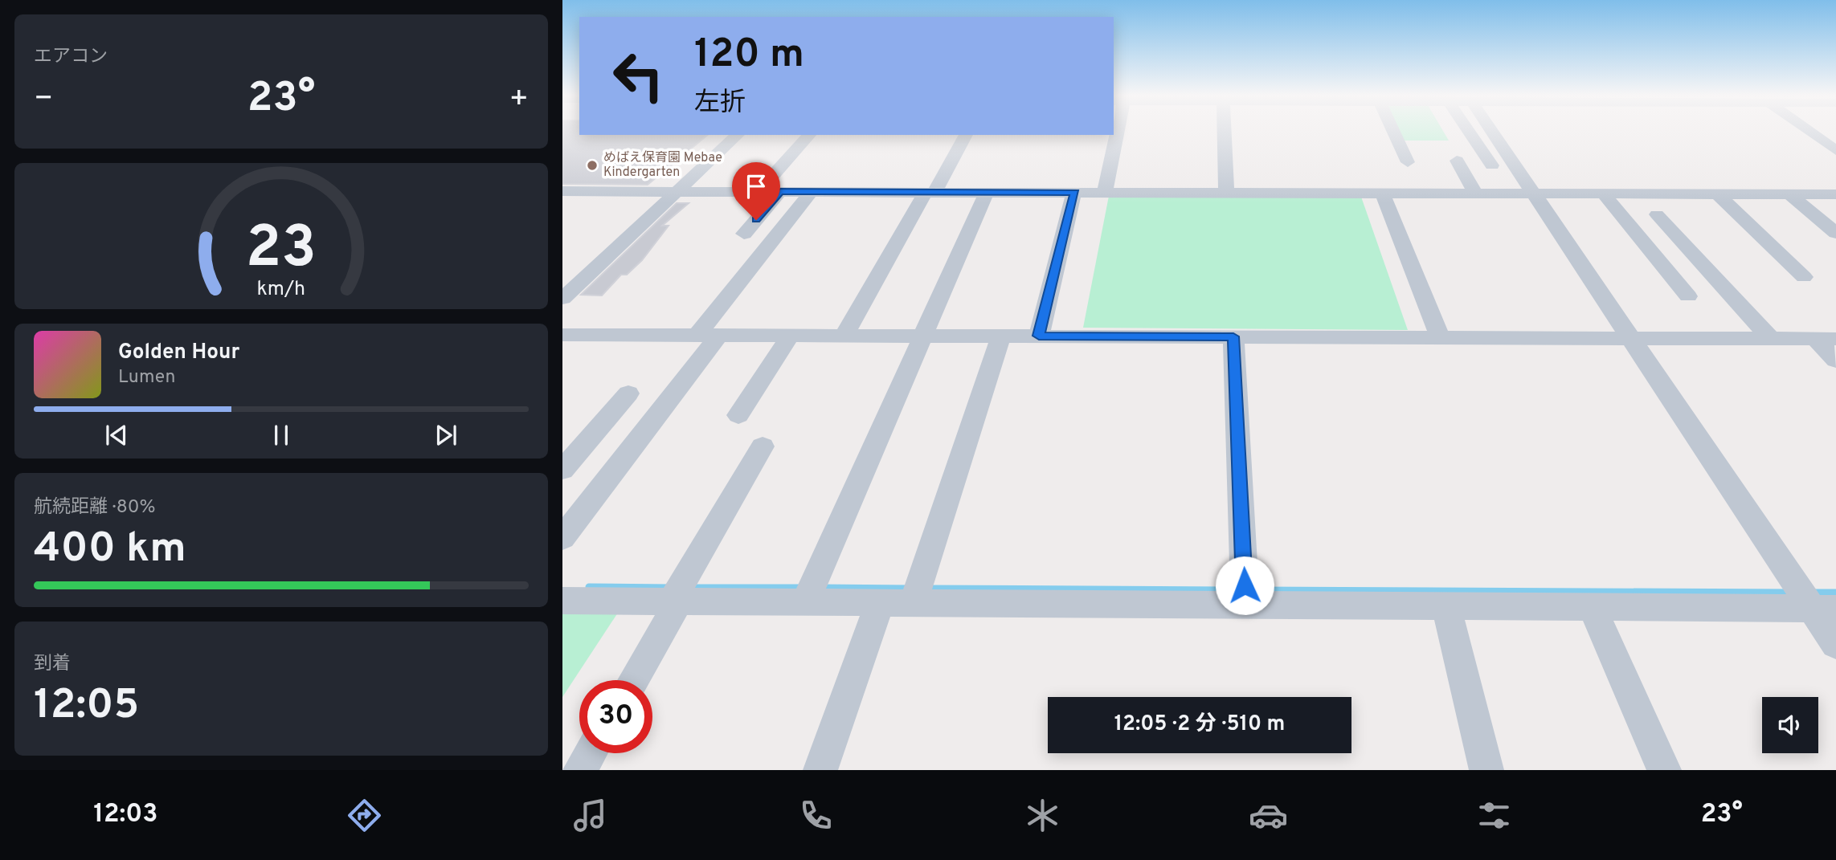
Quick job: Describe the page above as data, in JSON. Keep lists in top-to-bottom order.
{
  "places": ["めばえ保育園 Mebae Kindergarten"],
  "page": {
    "tile": [
      "エアコン",
      ["航続距離 · 80%", "400 km"],
      ["到着", "12:05"]
    ],
    "turn": ["120 m", "左折"],
    "heat": ["−", "23°", "+"],
    "song": ["Golden Hour", "Lumen"],
    "limit": "30",
    "trip": "12:05 · 2 分 · 510 m",
    "tabs": ["12:03", "23°"],
    "gauge": ["23", "km/h"]
  }
}
